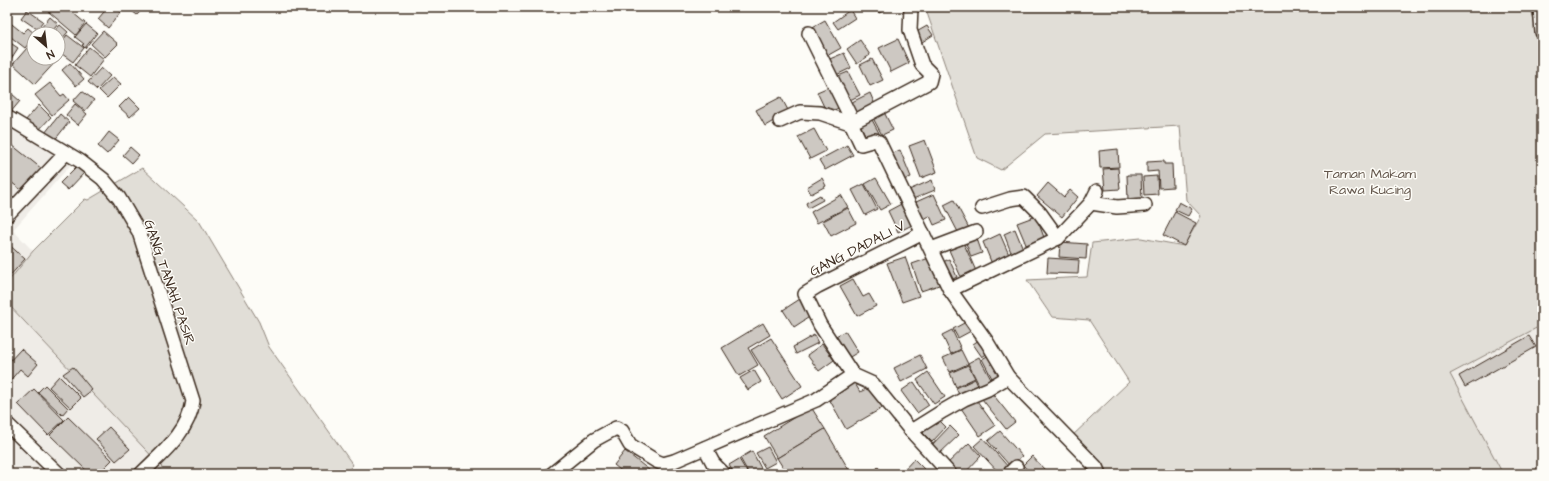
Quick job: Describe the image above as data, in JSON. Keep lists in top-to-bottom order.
{
  "streets": {
    "street": ["GANG DADALI V", "GANG TANAH PASIR"]
  },
  "parks": ["Taman Makam Rawa Kucing"],
  "north": "bottom right"
}
